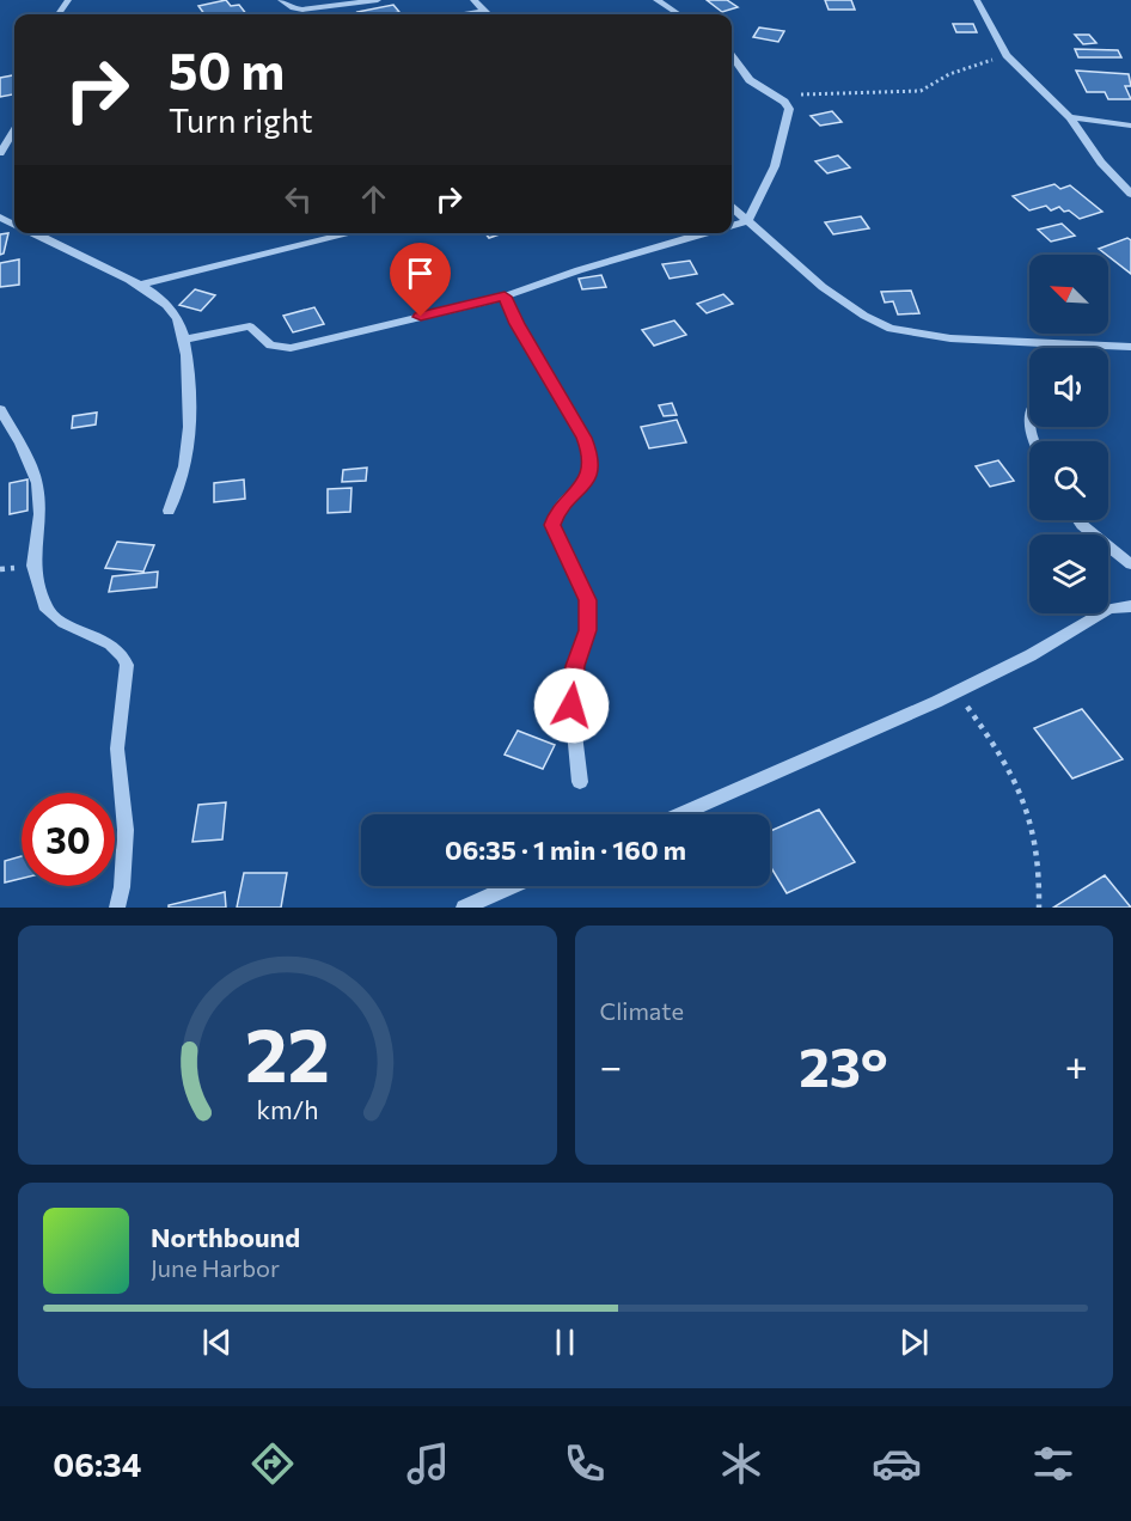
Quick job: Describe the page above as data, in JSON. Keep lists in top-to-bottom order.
{
  "north": "top left",
  "page": {
    "turn": ["50 m", "Turn right"],
    "limit": "30",
    "trip": "06:35 · 1 min · 160 m",
    "tile": "Climate",
    "heat": ["−", "23°", "+"],
    "song": ["Northbound", "June Harbor"],
    "tabs": "06:34",
    "gauge": ["22", "km/h"]
  }
}
